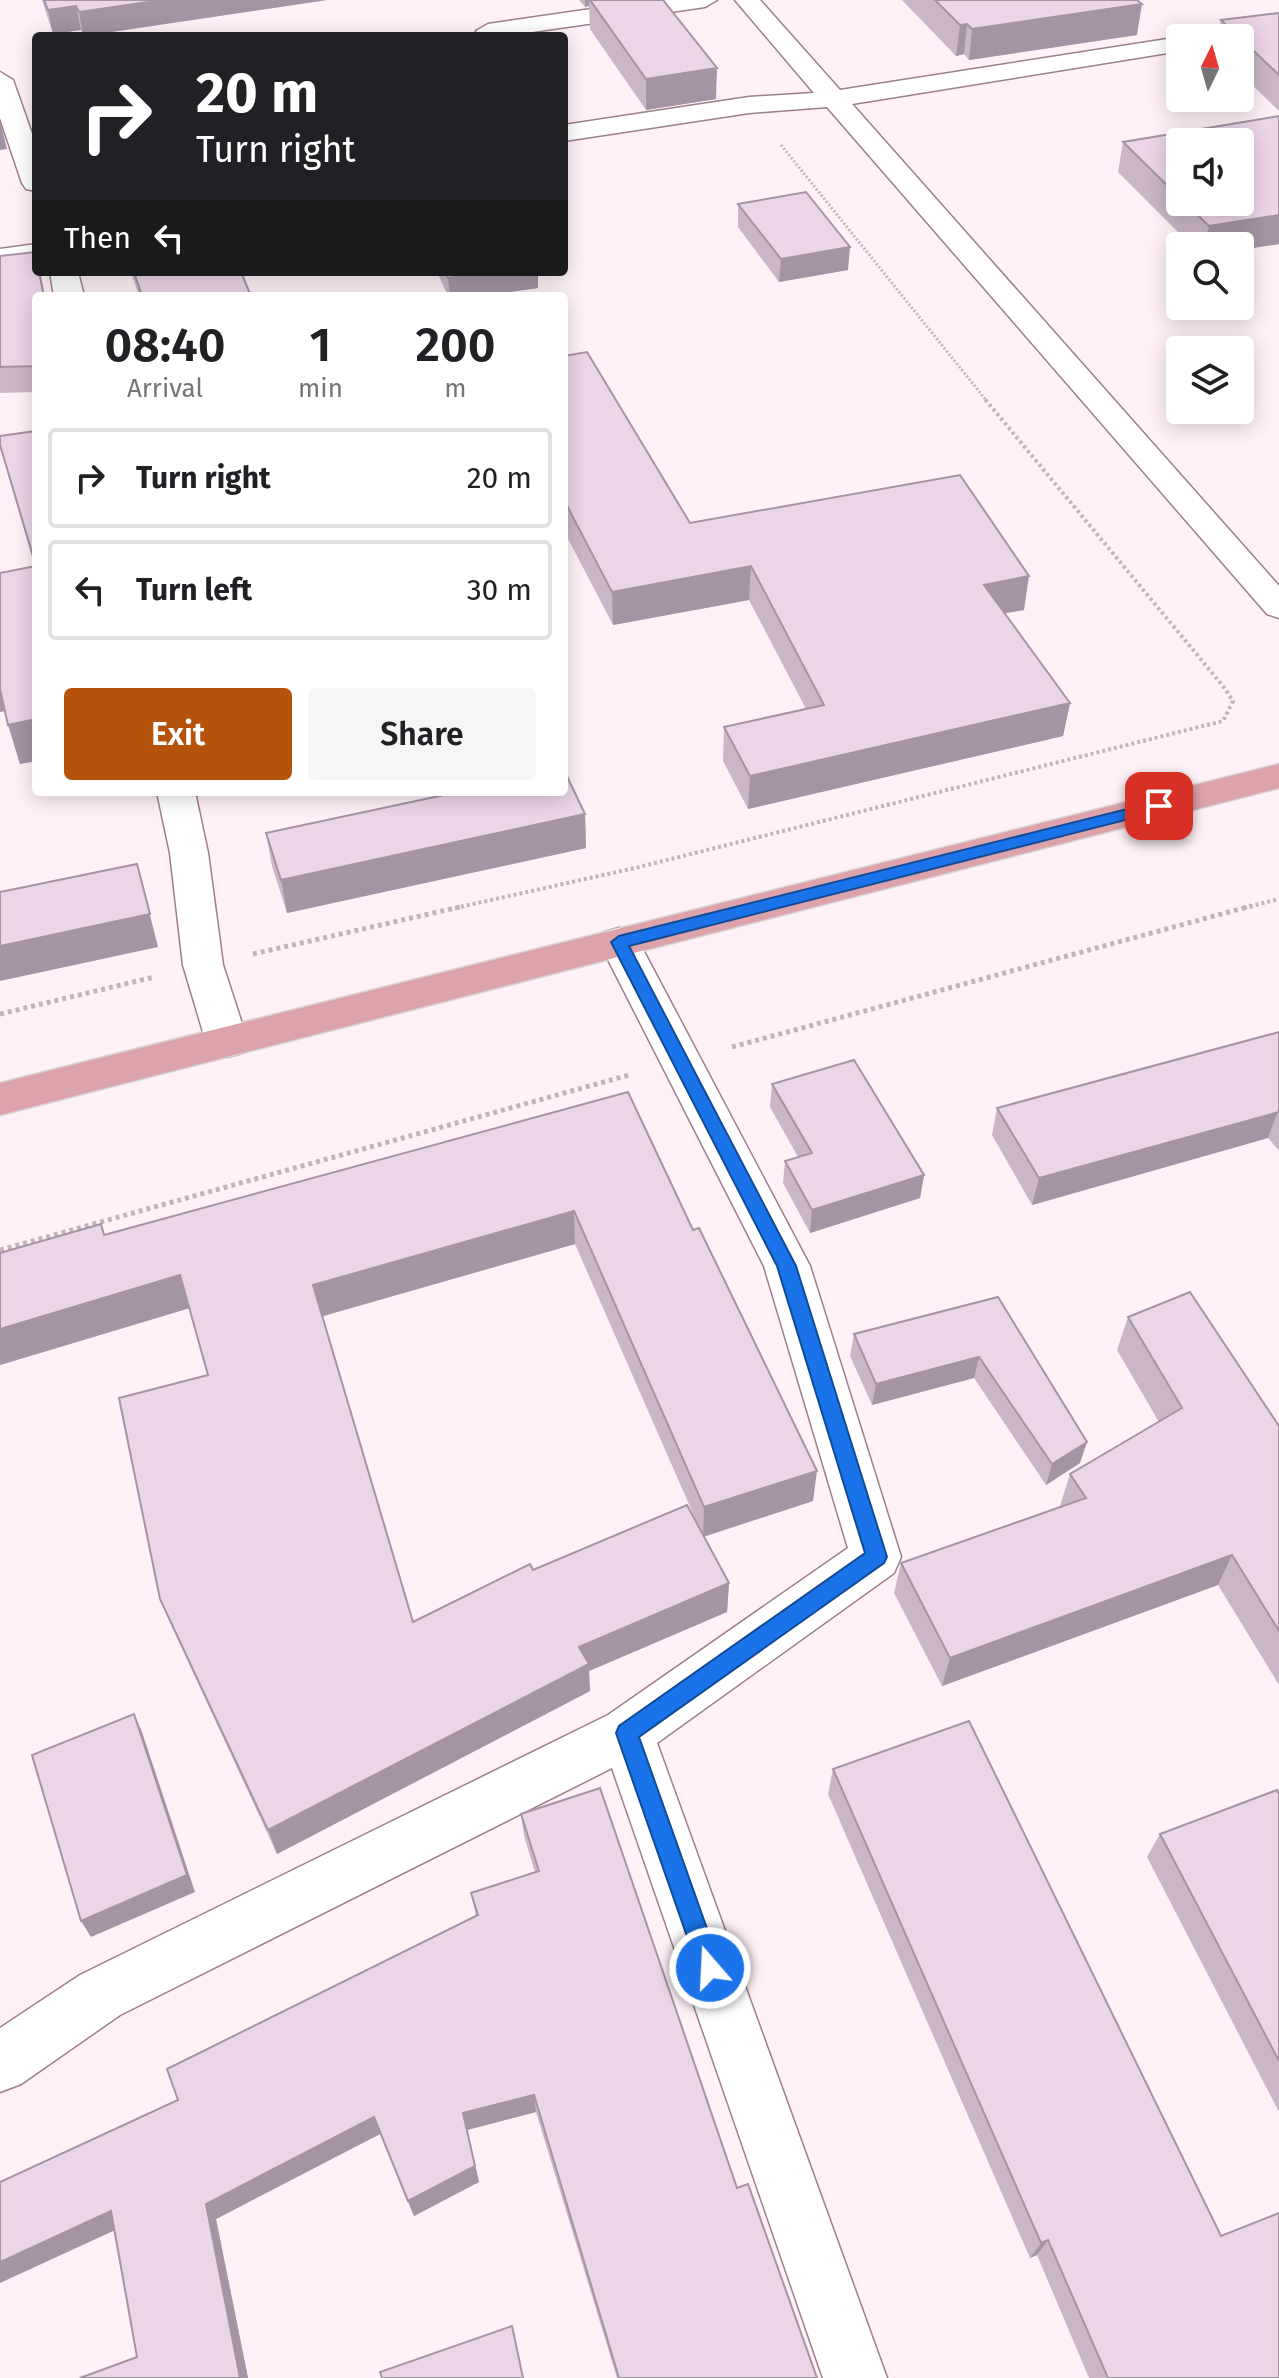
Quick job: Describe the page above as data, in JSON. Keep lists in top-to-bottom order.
{
  "north": "top",
  "page": {
    "turn": ["20 m", "Turn right"],
    "then": "Then",
    "eta": [
      "08:40",
      "Arrival",
      "1",
      "min",
      "200",
      "m"
    ],
    "list": [
      {
        "name": "Turn right",
        "value": "20 m"
      },
      {
        "name": "Turn left",
        "value": "30 m"
      }
    ],
    "buttons": ["Exit", "Share"]
  }
}
